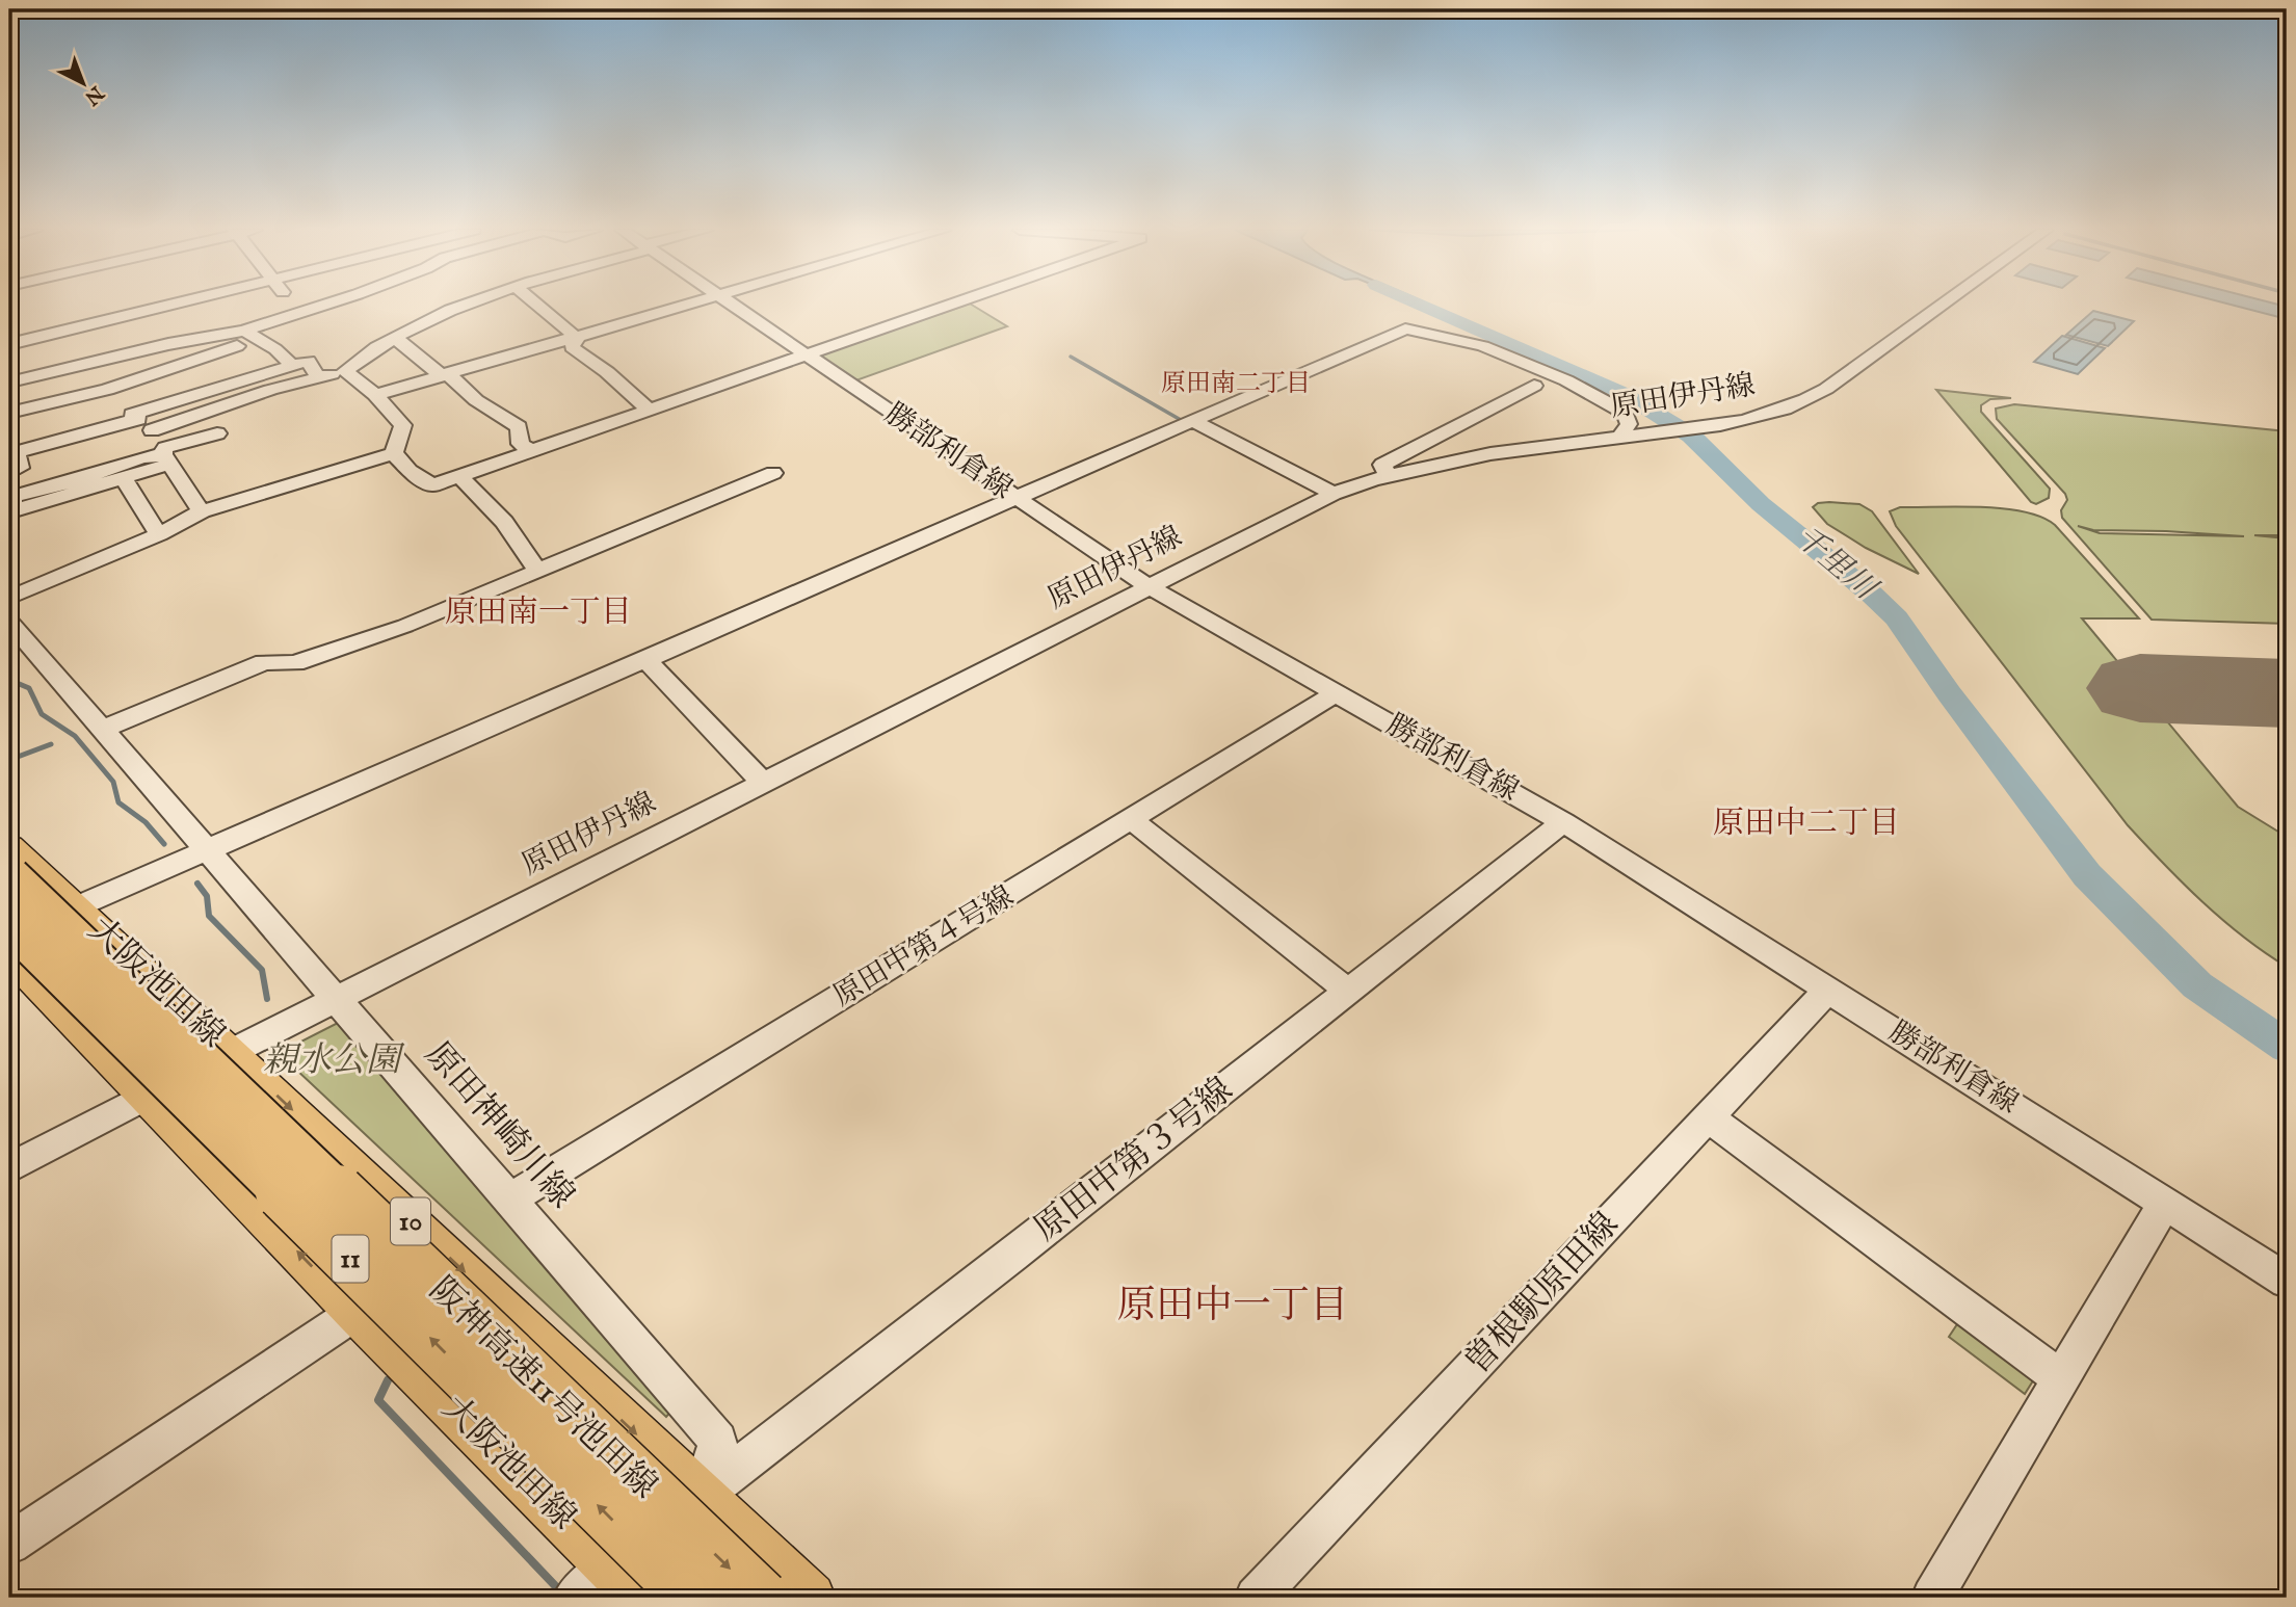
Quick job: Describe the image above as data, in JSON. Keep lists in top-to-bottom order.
{
  "streets": {
    "highway": ["11", "阪神高速11号池田線"],
    "main road": ["大阪池田線", "10"],
    "street": [
      "原田伊丹線",
      "勝部利倉線",
      "原田中第４号線",
      "原田神崎川線",
      "原田中第３号線",
      "曽根駅原田線"
    ]
  },
  "crossings": [
    ["原田伊丹線", "勝部利倉線"],
    ["原田伊丹線", "大阪池田線"],
    ["原田伊丹線", "原田神崎川線"],
    ["勝部利倉線", "原田中第４号線"],
    ["勝部利倉線", "原田中第３号線"],
    ["勝部利倉線", "曽根駅原田線"],
    ["原田中第４号線", "原田神崎川線"],
    ["大阪池田線", "原田神崎川線"],
    ["大阪池田線", "原田中第３号線"],
    ["原田神崎川線", "原田中第３号線"]
  ],
  "districts": [
    "原田南二丁目",
    "原田南一丁目",
    "原田中二丁目",
    "原田中一丁目"
  ],
  "water": ["千里川"],
  "parks": ["親水公園"],
  "north": "bottom right"
}
